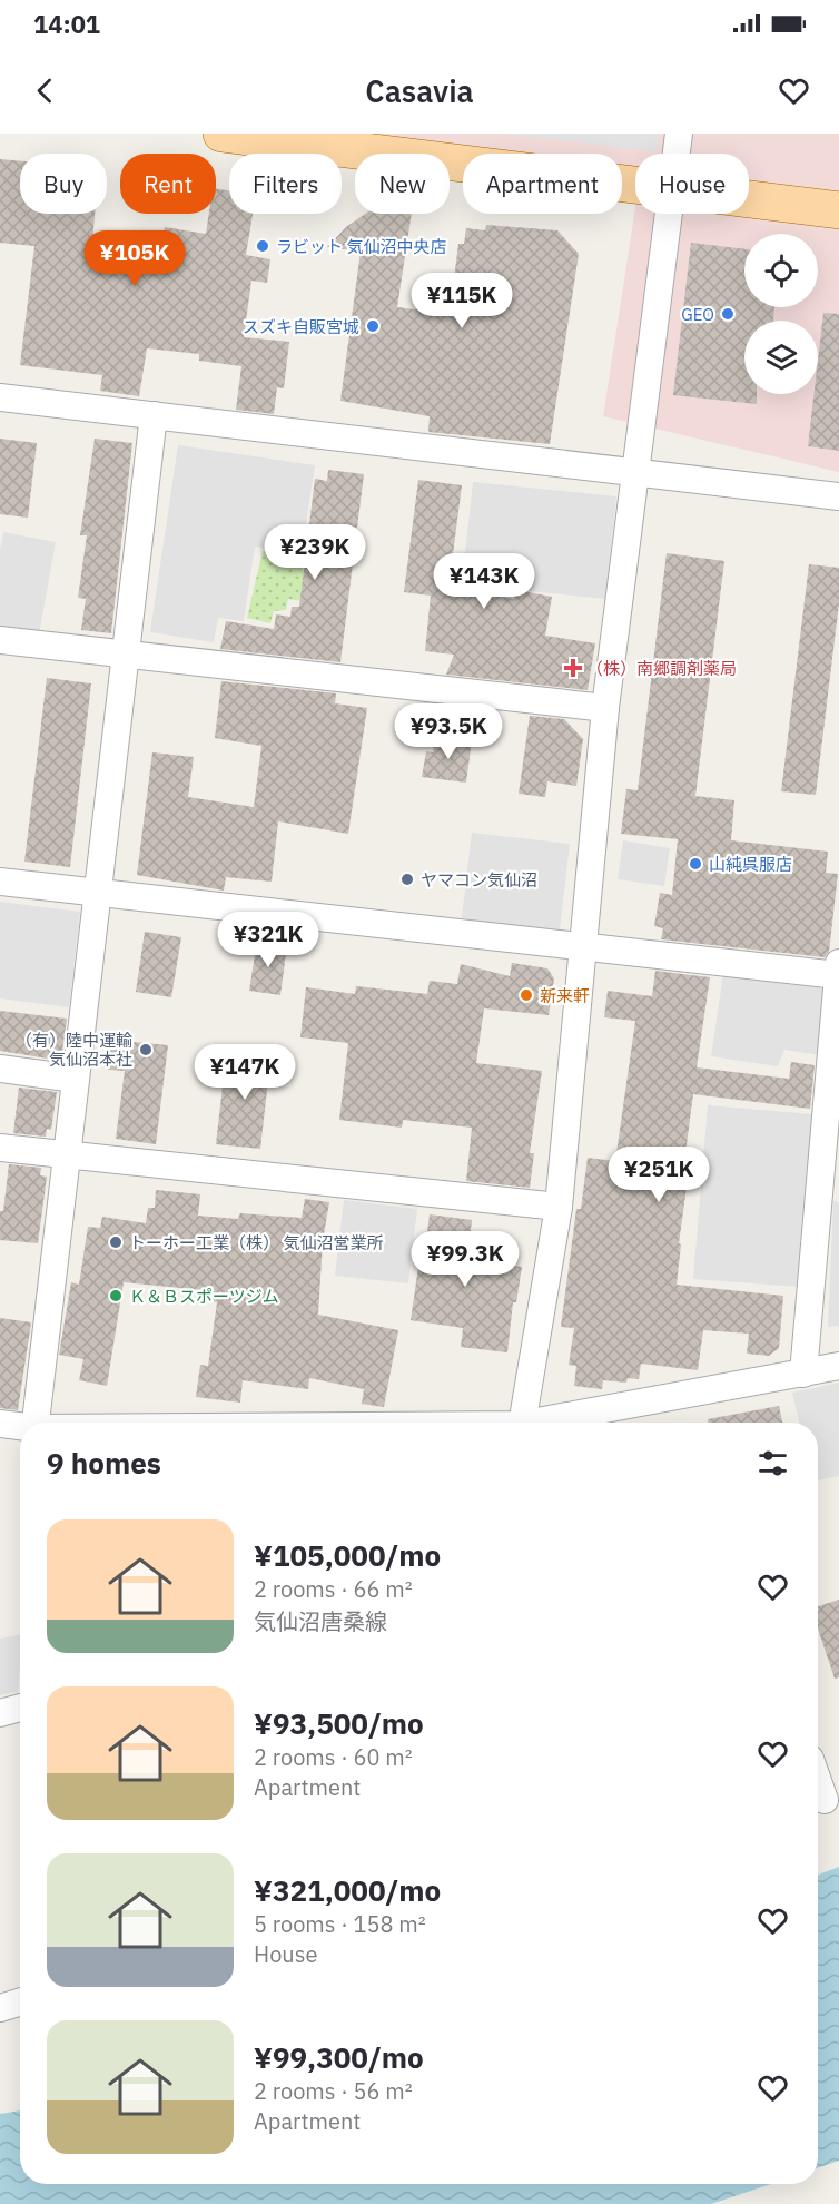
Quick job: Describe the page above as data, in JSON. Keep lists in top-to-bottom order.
{
  "places": {
    "other": [
      "ラビット 気仙沼中央店",
      "GEO",
      "スズキ自販宮城",
      "山純呉服店",
      "ヤマコン気仙沼",
      "新来軒",
      "（有）陸中運輸 気仙沼本社",
      "トーホー工業（株） 気仙沼営業所",
      "Ｋ＆Ｂスポーツジム"
    ],
    "health": ["（株）南郷調剤薬局"]
  },
  "page": {
    "status": "14:01",
    "header": "Casavia",
    "chip": [
      "Buy",
      "Rent",
      "Filters",
      "New",
      "Apartment",
      "House"
    ],
    "price": [
      "¥105K",
      "¥115K",
      "¥239K",
      "¥143K",
      "¥93.5K",
      "¥321K",
      "¥147K",
      "¥251K",
      "¥99.3K"
    ],
    "heading": "9 homes",
    "list": [
      {
        "name": "¥105,000/mo",
        "note": "2 rooms · 66 m² · 気仙沼唐桑線"
      },
      {
        "name": "¥93,500/mo",
        "note": "2 rooms · 60 m² · Apartment"
      },
      {
        "name": "¥321,000/mo",
        "note": "5 rooms · 158 m² · House"
      },
      {
        "name": "¥99,300/mo",
        "note": "2 rooms · 56 m² · Apartment"
      }
    ]
  }
}
